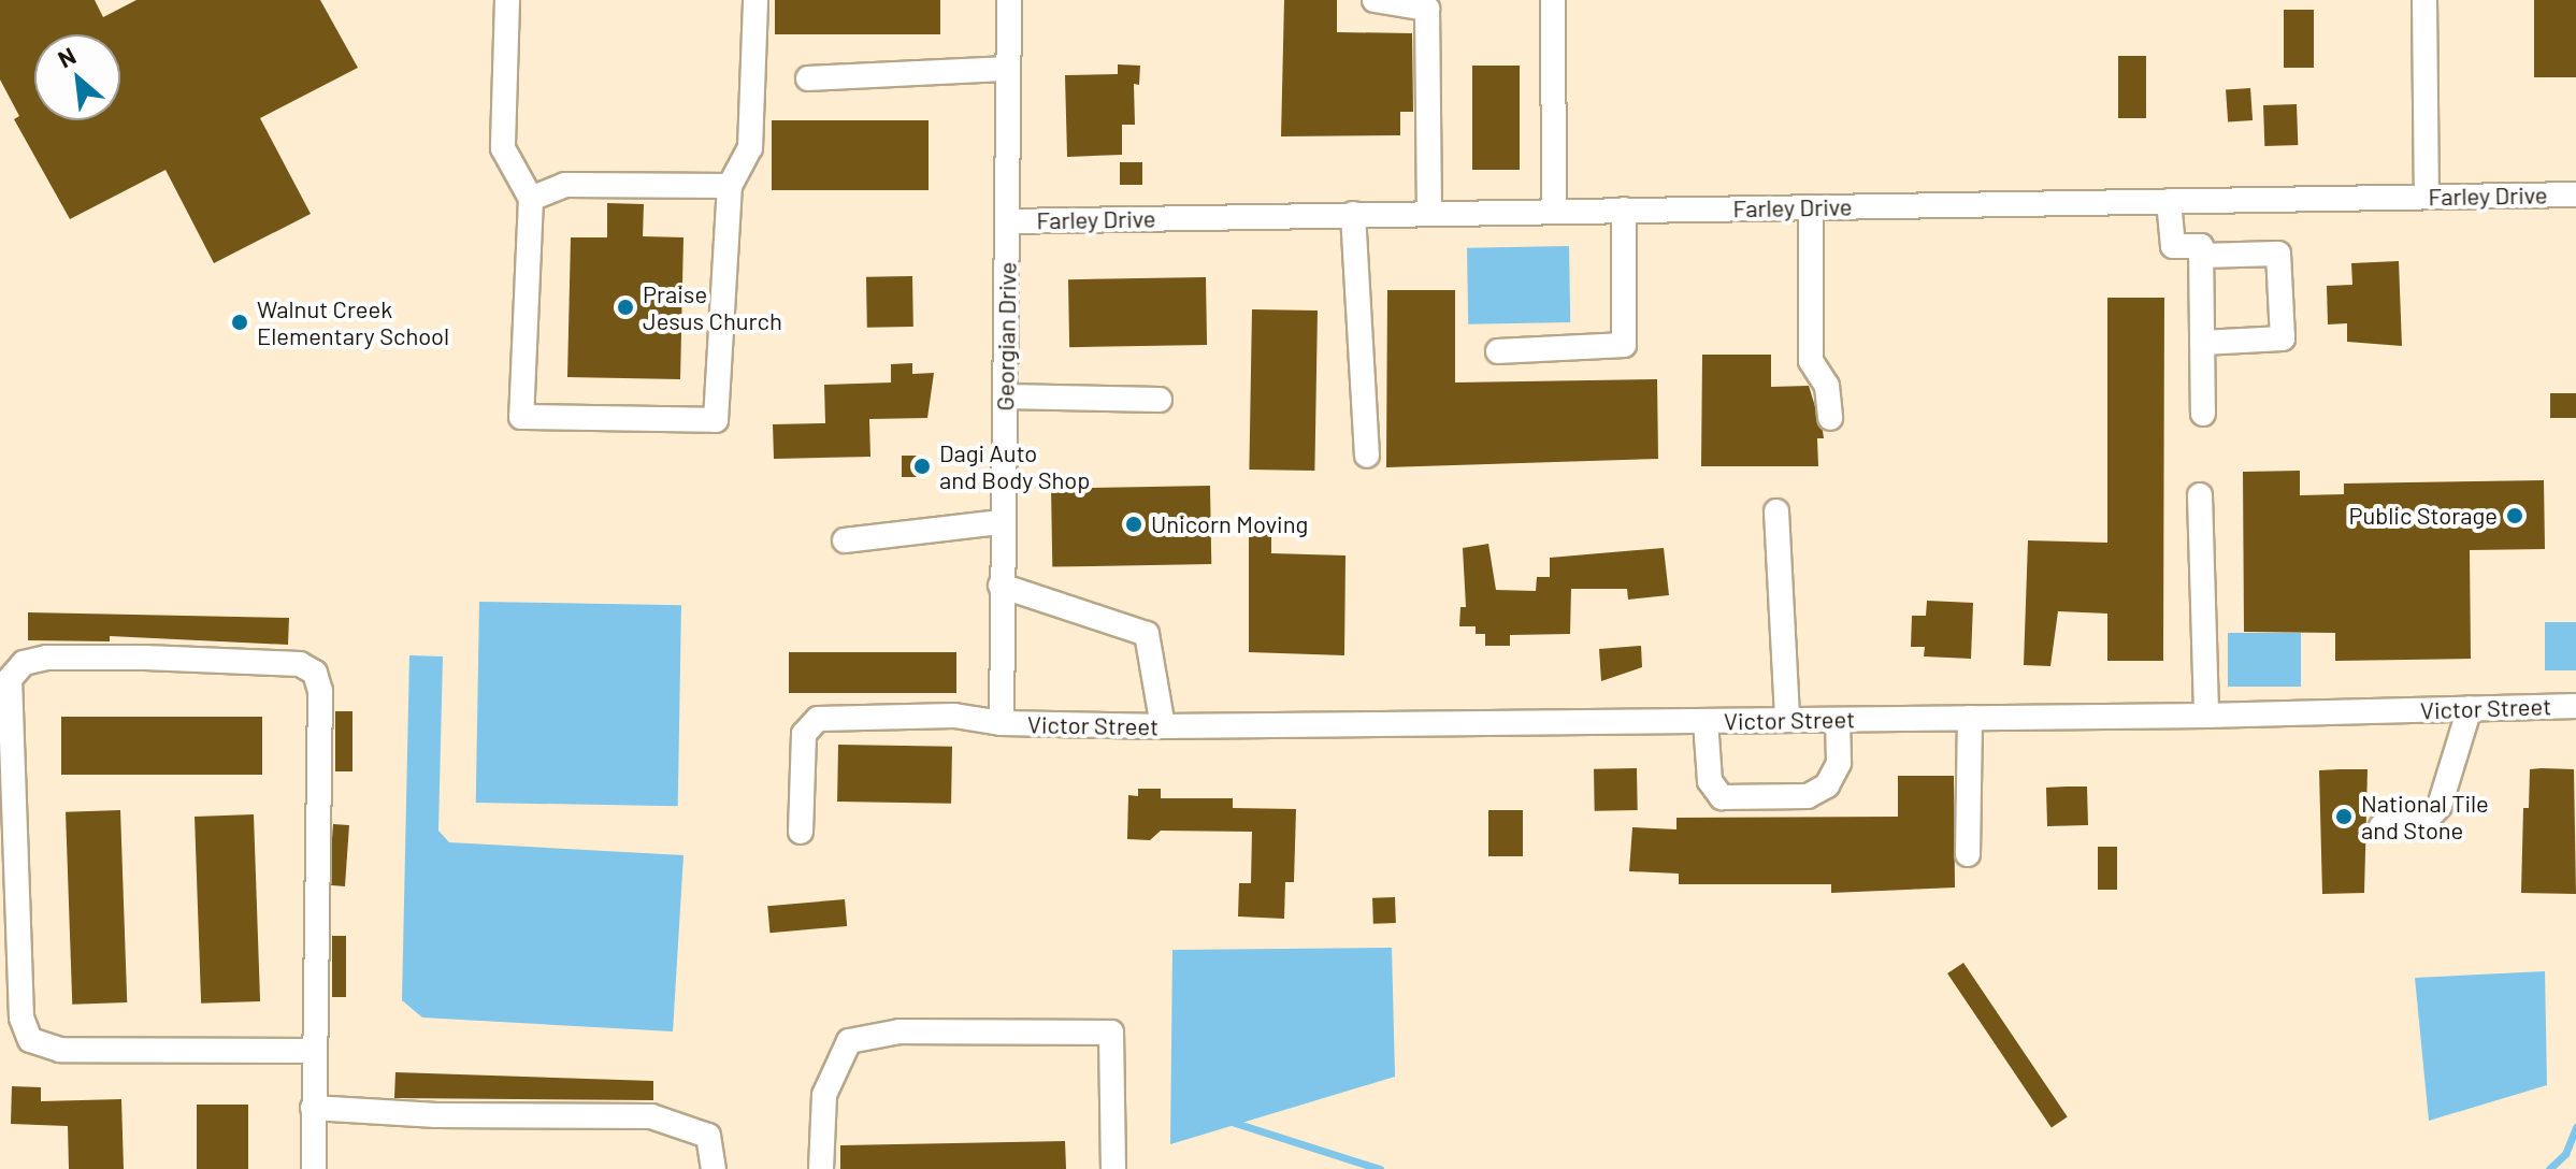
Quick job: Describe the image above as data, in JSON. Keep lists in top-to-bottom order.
{
  "streets": {
    "street": ["Farley Drive", "Georgian Drive", "Victor Street"]
  },
  "crossings": [
    ["Farley Drive", "Georgian Drive"],
    ["Georgian Drive", "Victor Street"]
  ],
  "places": [
    "Praise Jesus Church",
    "Walnut Creek Elementary School",
    "Dagi Auto and Body Shop",
    "Public Storage",
    "Unicorn Moving",
    "National Tile and Stone"
  ],
  "north": "top left"
}
